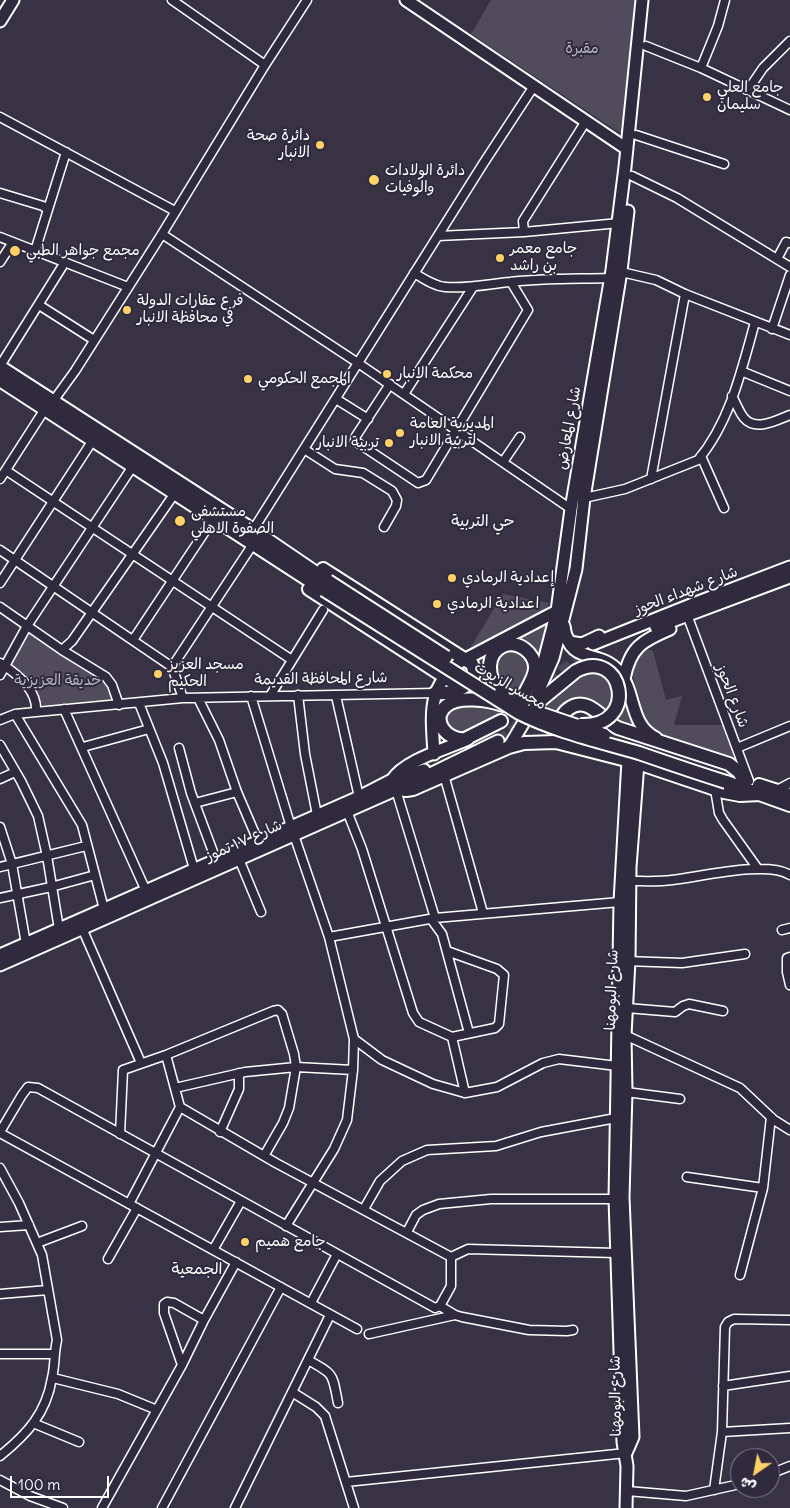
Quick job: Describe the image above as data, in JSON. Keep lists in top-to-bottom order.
{
  "streets": {
    "main road": ["مجسر الزيوت"],
    "street": [
      "شارع المعارض",
      "شارع شهداء الحوز",
      "شارع المحافظة القديمة",
      "شارع الحوز",
      "شارع ١٧ تموز",
      "شارع البومهنا"
    ]
  },
  "crossings": [
    ["شارع المعارض", "شارع ١٧ تموز"]
  ],
  "districts": ["حي التربية", "الجمعية"],
  "parks": ["مقبرة", "حديقة العزيزية"],
  "places": [
    "جامع العلي سليمان",
    "دائرة صحة الانبار",
    "دائرة الولادات والوفيات",
    "مجمع جواهر الطبي",
    "جامع معمر بن راشد",
    "فرع عقارات الدولة في محافظة الانبار",
    "محكمة الانبار",
    "المجمع الحكومي",
    "المديرية العامة لتربية الانبار",
    "تربية الانبار",
    "مستشفى الصفوة الاهلي",
    "إعدادية الرمادي",
    "اعدادية الرمادي",
    "مسجد العزيز الحكيم",
    "جامع هميم"
  ],
  "scale_bar": "100 m",
  "north": "bottom left"
}
